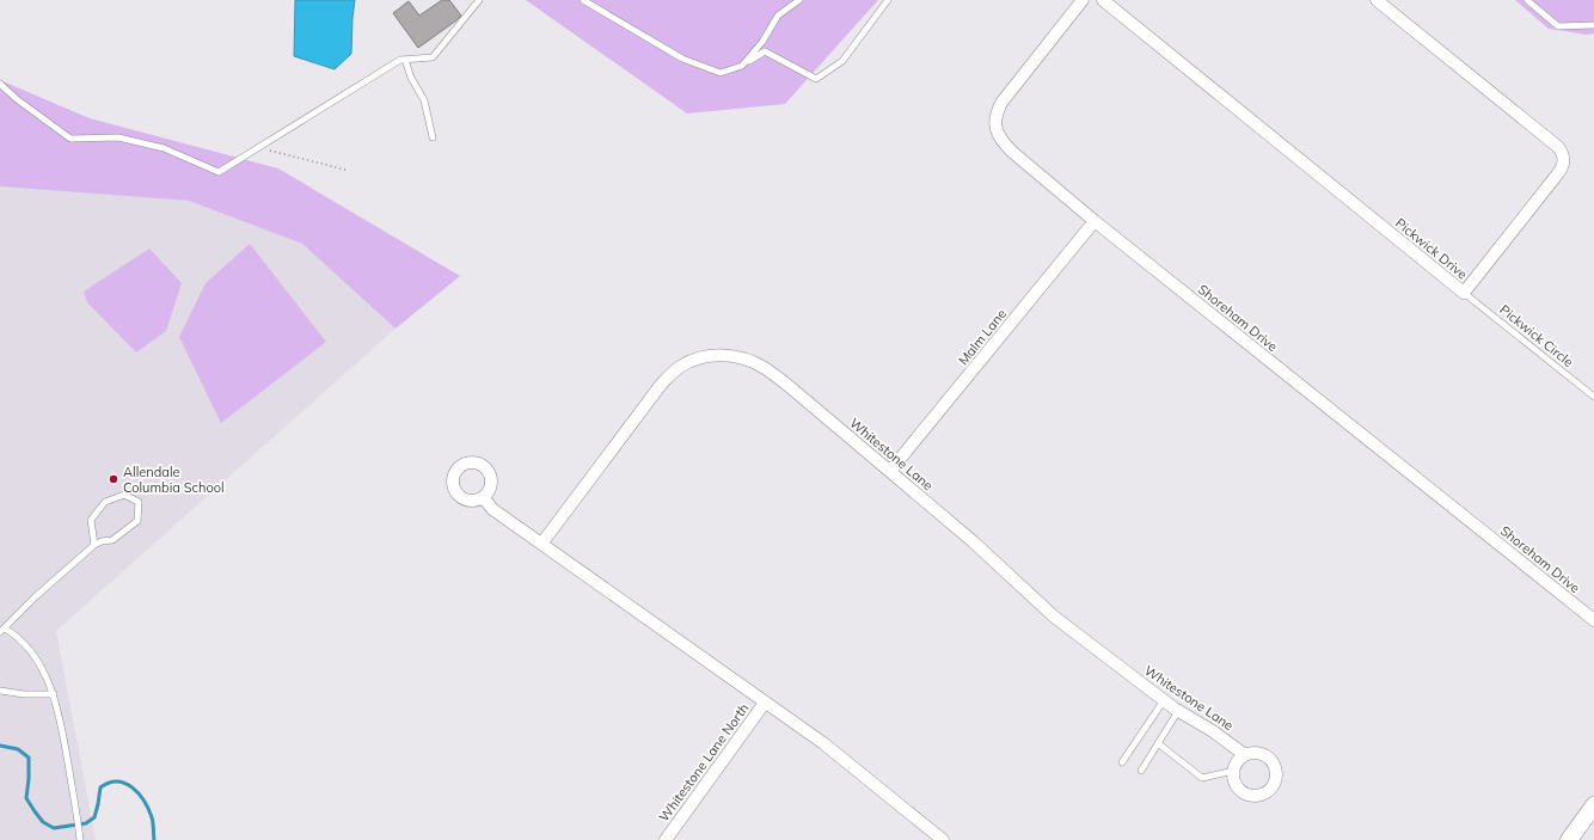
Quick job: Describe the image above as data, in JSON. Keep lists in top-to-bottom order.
{
  "streets": {
    "street": [
      "Pickwick Drive",
      "Shoreham Drive",
      "Malm Lane",
      "Whitestone Lane",
      "Whitestone Lane North"
    ],
    "lane": ["Pickwick Circle"]
  },
  "crossings": [
    ["Pickwick Drive", "Pickwick Circle"],
    ["Shoreham Drive", "Malm Lane"],
    ["Malm Lane", "Whitestone Lane"]
  ],
  "places": ["Allendale Columbia School"]
}
